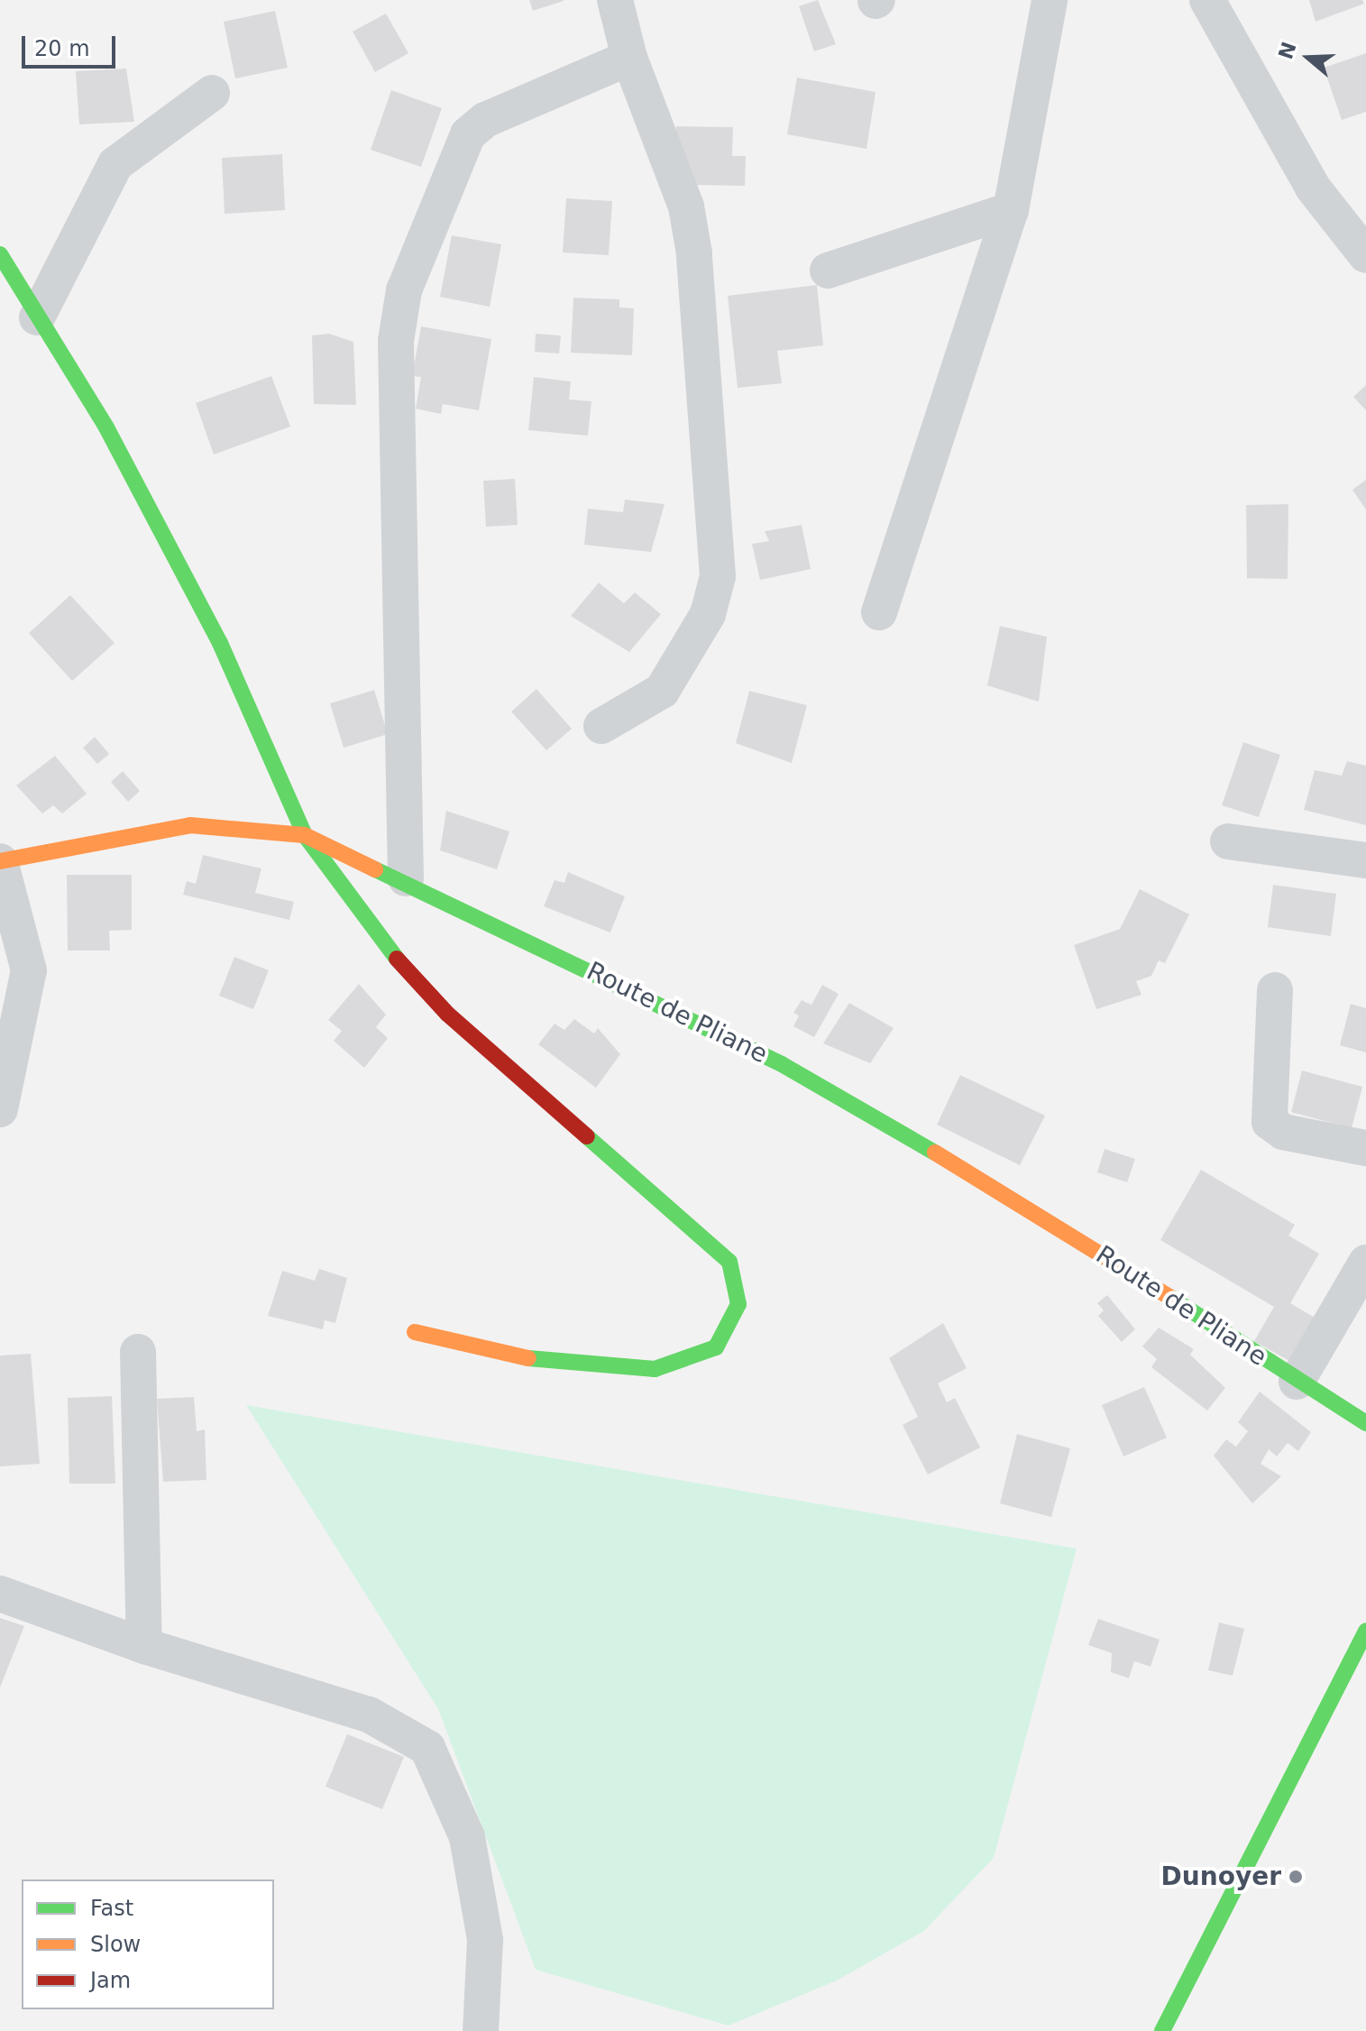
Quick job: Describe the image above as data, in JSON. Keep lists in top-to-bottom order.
{
  "streets": {
    "street": ["Route de Pliane"]
  },
  "places": ["Dunoyer"],
  "legend": ["Fast", "Slow", "Jam"],
  "scale_bar": "20 m",
  "north": "left"
}
